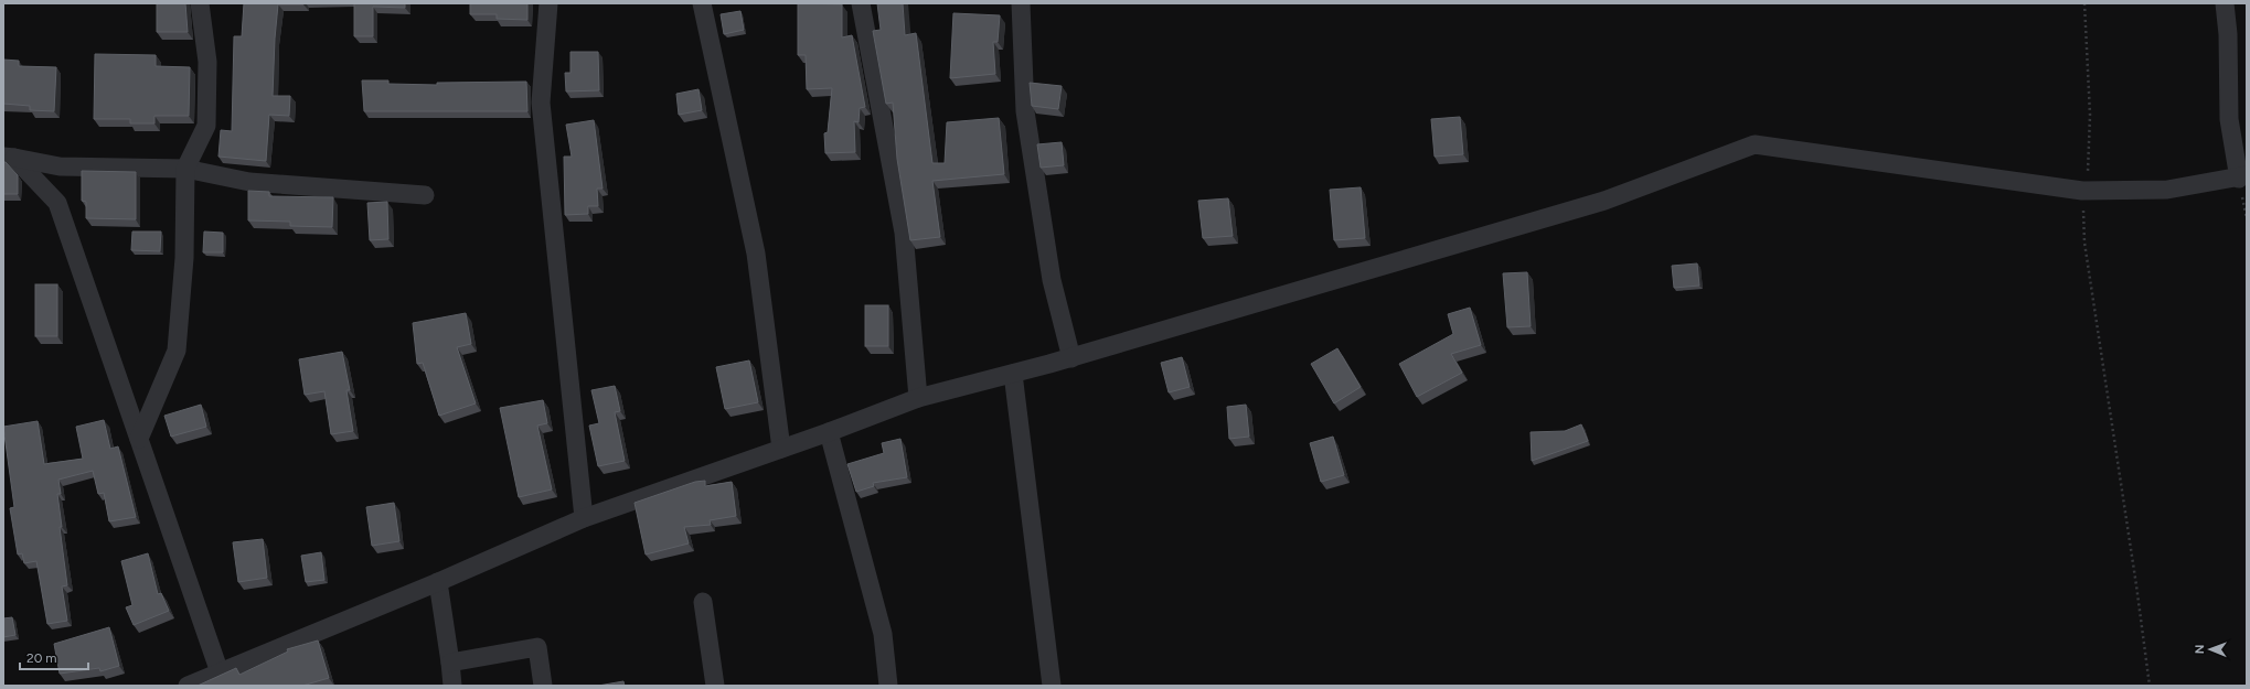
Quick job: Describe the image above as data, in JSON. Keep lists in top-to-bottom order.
{
  "scale_bar": "20 m",
  "north": "left"
}
